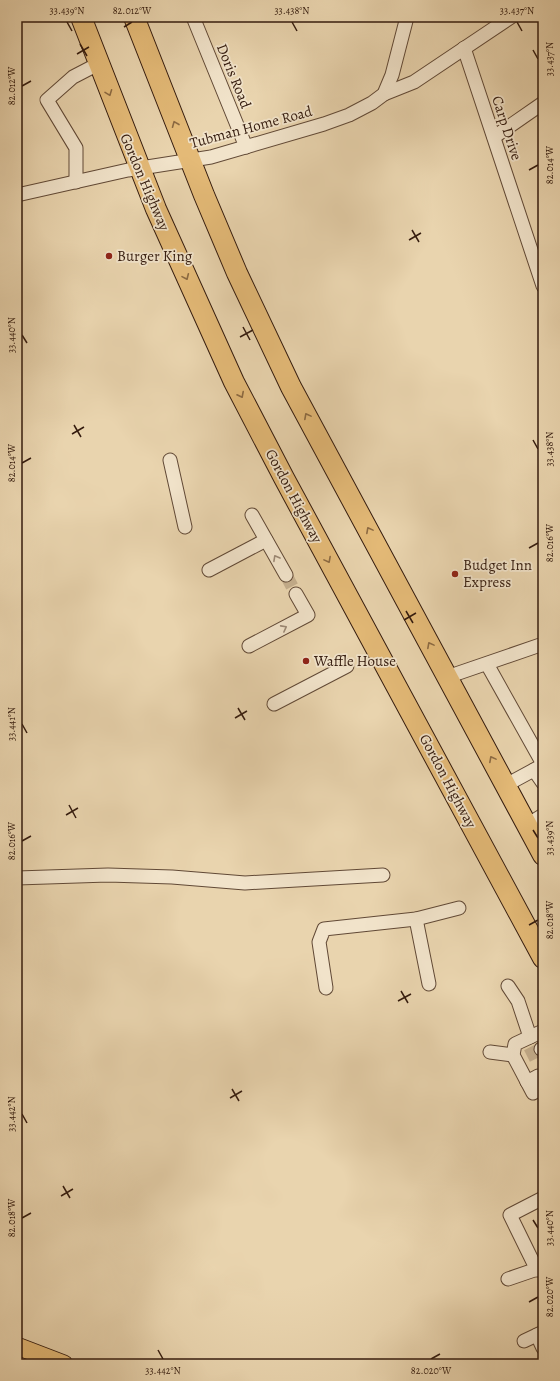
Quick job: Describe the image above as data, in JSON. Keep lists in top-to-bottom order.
{
  "streets": {
    "highway": ["Gordon Highway"],
    "street": ["Doris Road", "Tubman Home Road", "Carp Drive"]
  },
  "crossings": [
    ["Doris Road", "Tubman Home Road"],
    ["Tubman Home Road", "Carp Drive"],
    ["Tubman Home Road", "Gordon Highway"]
  ],
  "places": ["Burger King", "Budget Inn Express", "Waffle House"],
  "coordinates": [
    "33.439°N",
    "82.012°W",
    "33.438°N",
    "33.437°N",
    "82.014°W",
    "33.440°N",
    "82.016°W",
    "33.441°N",
    "82.018°W",
    "33.442°N",
    "82.020°W"
  ]
}
